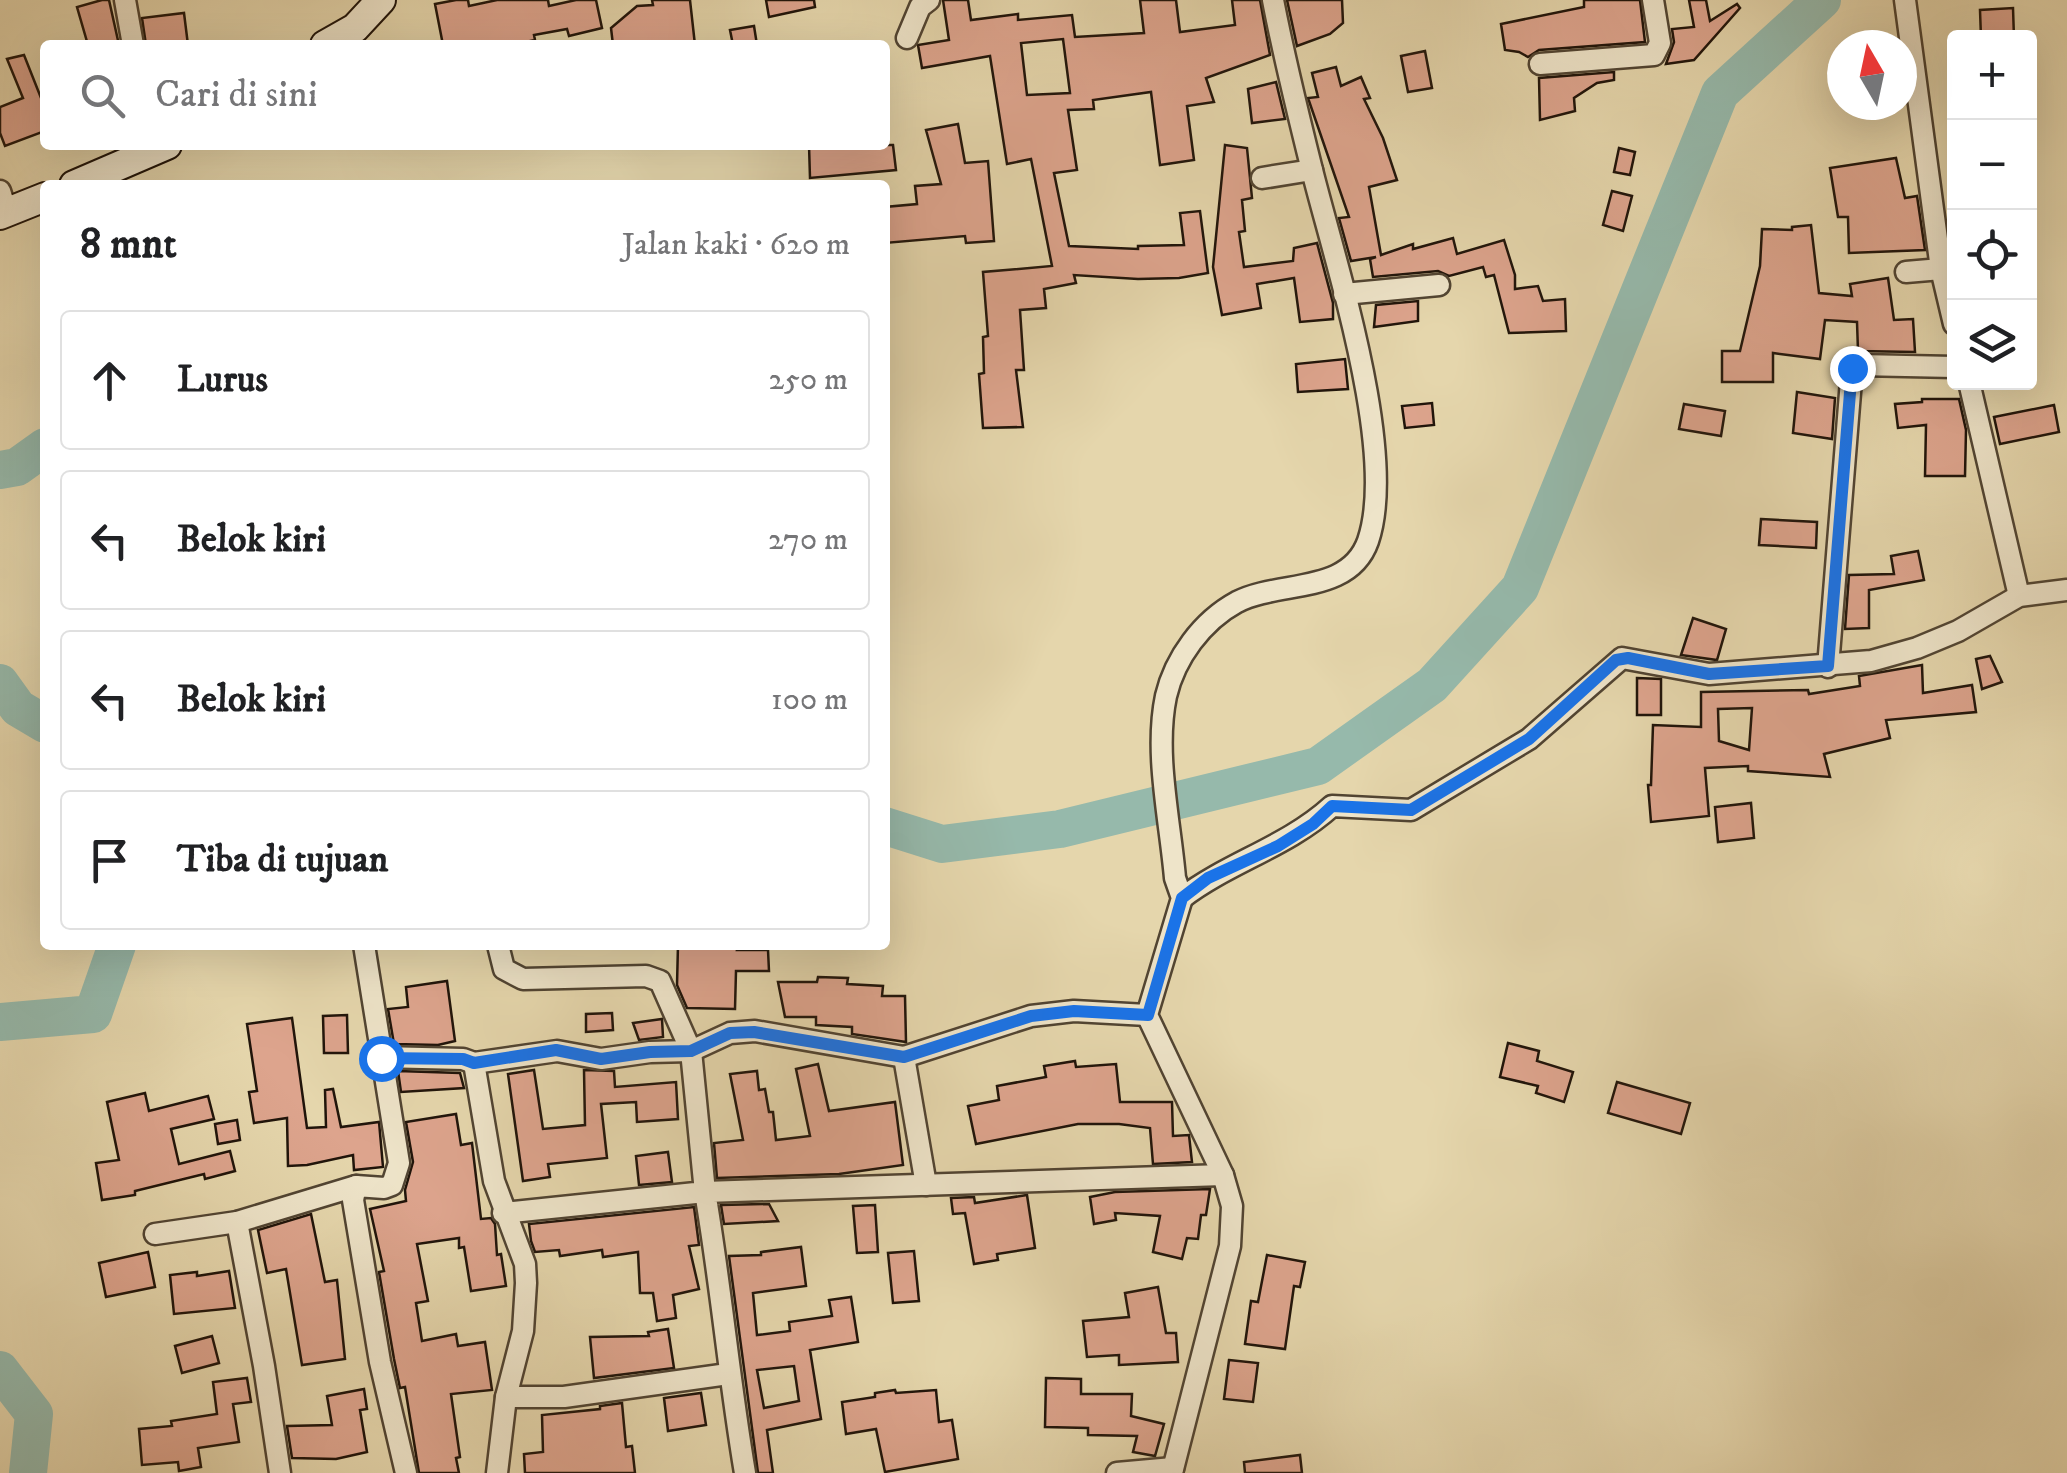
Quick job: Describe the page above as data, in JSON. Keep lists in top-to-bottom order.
{
  "north": "top",
  "page": {
    "map_buttons": ["+", "−"],
    "search": "Cari di sini",
    "heading": ["8 mnt", "Jalan kaki · 620 m"],
    "list": [
      ["Lurus", "250 m"],
      ["Belok kiri", "270 m"],
      ["Belok kiri", "100 m"],
      "Tiba di tujuan"
    ]
  }
}
